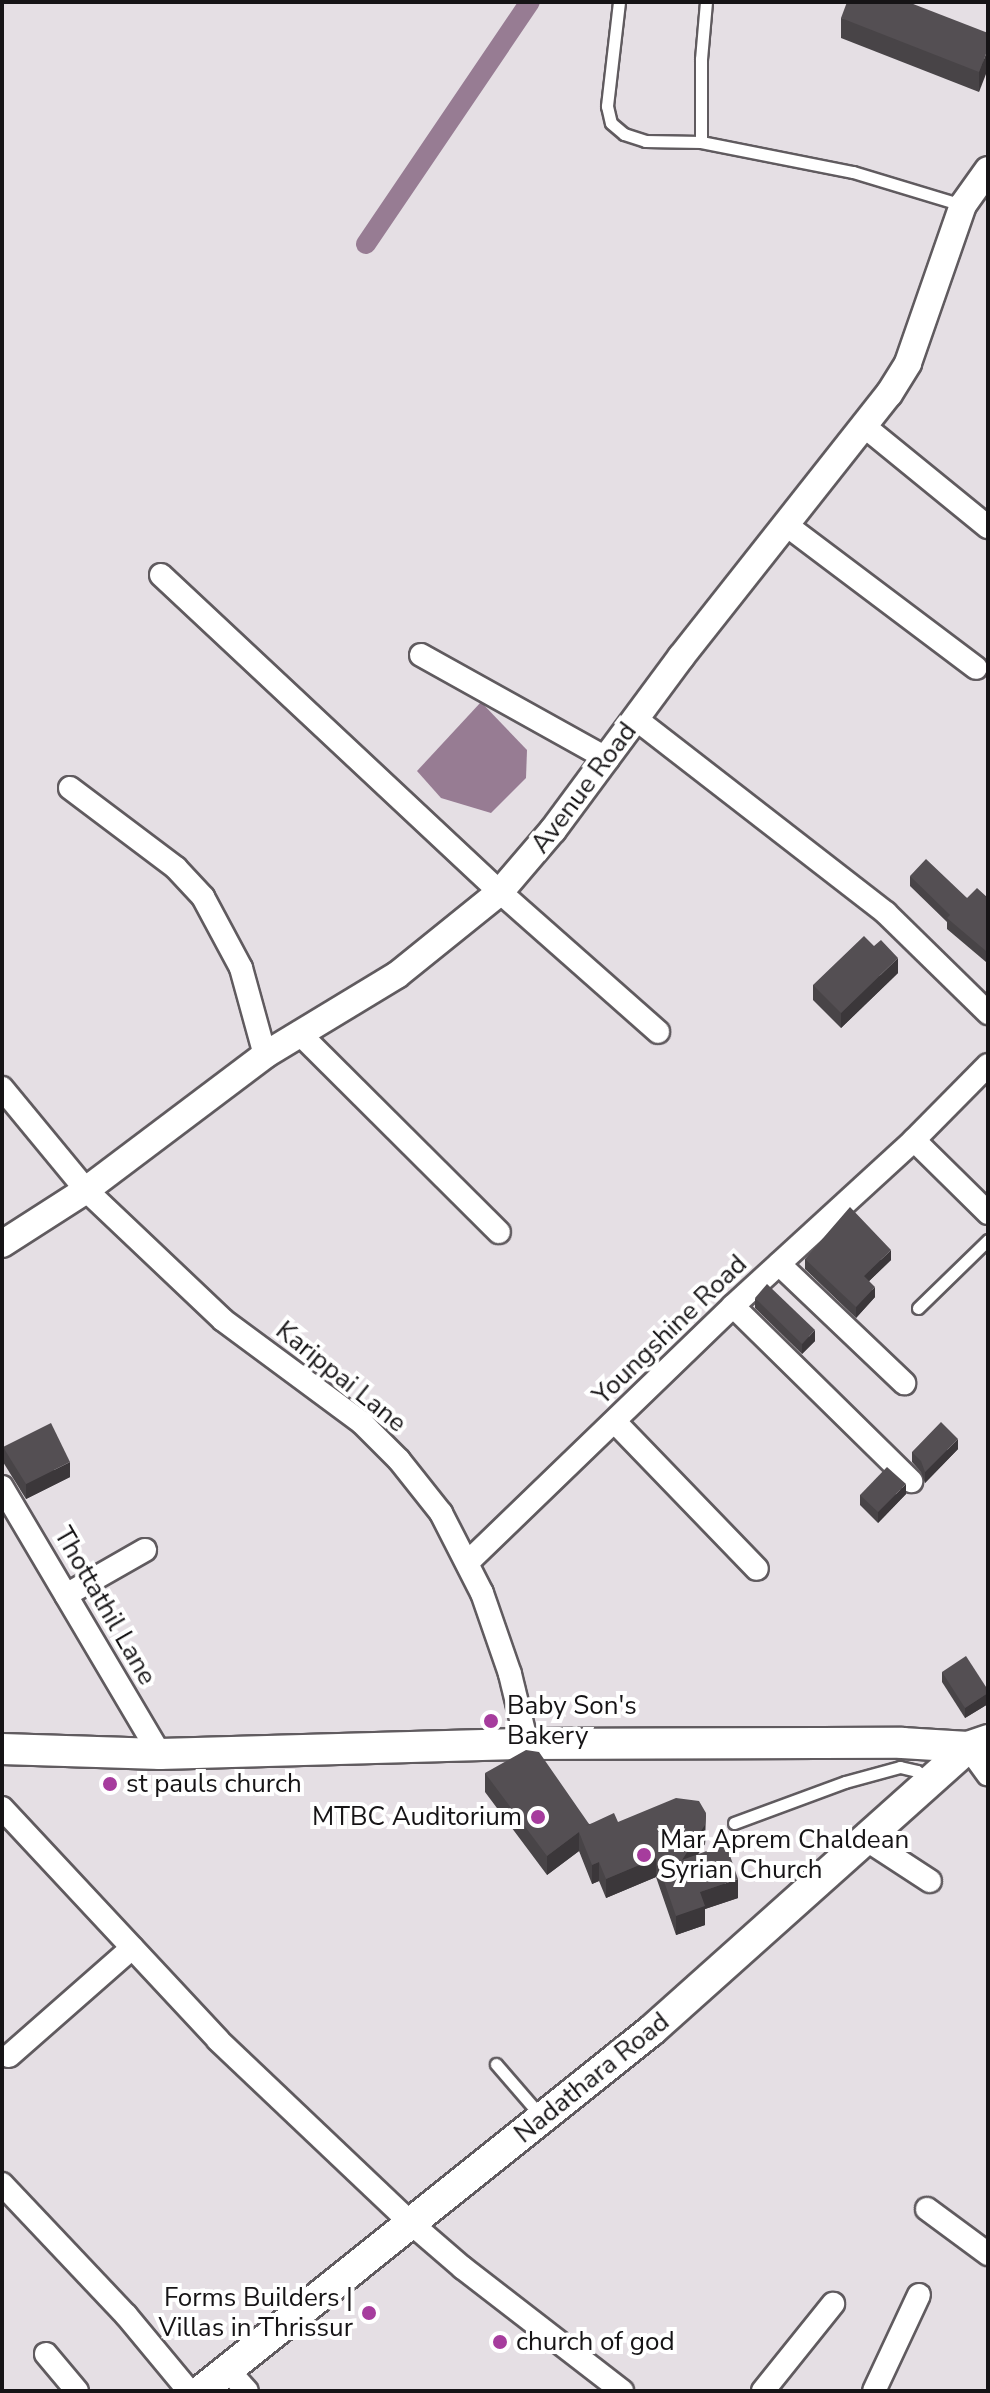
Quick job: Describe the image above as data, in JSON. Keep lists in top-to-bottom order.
{
  "streets": {
    "main road": ["Nadathara Road"],
    "street": [
      "Avenue Road",
      "Youngshine Road",
      "Karippai Lane",
      "Thottathil Lane"
    ]
  },
  "crossings": [
    ["Avenue Road", "Karippai Lane"],
    ["Youngshine Road", "Karippai Lane"]
  ],
  "places": [
    "Baby Son's Bakery",
    "st pauls church",
    "MTBC Auditorium",
    "Mar Aprem Chaldean Syrian Church",
    "Forms Builders | Villas in Thrissur",
    "church of god"
  ]
}
